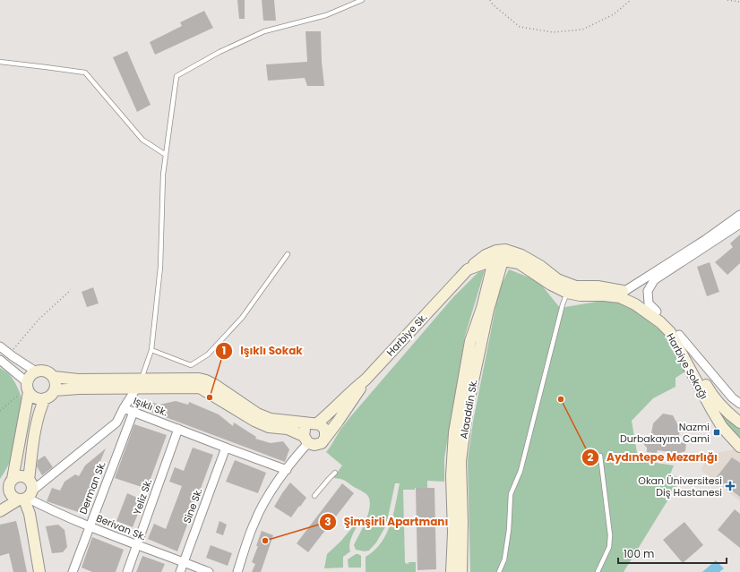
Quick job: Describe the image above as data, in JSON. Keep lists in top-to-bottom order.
{
  "streets": {
    "street": [
      "Harbiye Sk.",
      "Harbiye Sokağı",
      "Işıklı Sk.",
      "Alaaddin Sk.",
      "Derman Sk.",
      "Yeliz Sk.",
      "Sine Sk.",
      "Berivan Sk."
    ]
  },
  "crossings": [
    ["Harbiye Sk.", "Harbiye Sokağı"],
    ["Harbiye Sk.", "Alaaddin Sk."],
    ["Harbiye Sokağı", "Alaaddin Sk."],
    ["Işıklı Sk.", "Derman Sk."],
    ["Işıklı Sk.", "Yeliz Sk."],
    ["Işıklı Sk.", "Sine Sk."],
    ["Işıklı Sk.", "Berivan Sk."],
    ["Derman Sk.", "Berivan Sk."],
    ["Yeliz Sk.", "Berivan Sk."],
    ["Sine Sk.", "Berivan Sk."]
  ],
  "places": {
    "other": ["Işıklı Sokak", "Aydıntepe Mezarlığı", "Şimşirli Apartmanı"],
    "transit": ["Nazmi Durbakayım Cami"],
    "health": ["Okan Üniversitesi Diş Hastanesi"]
  },
  "scale_bar": "100 m"
}
